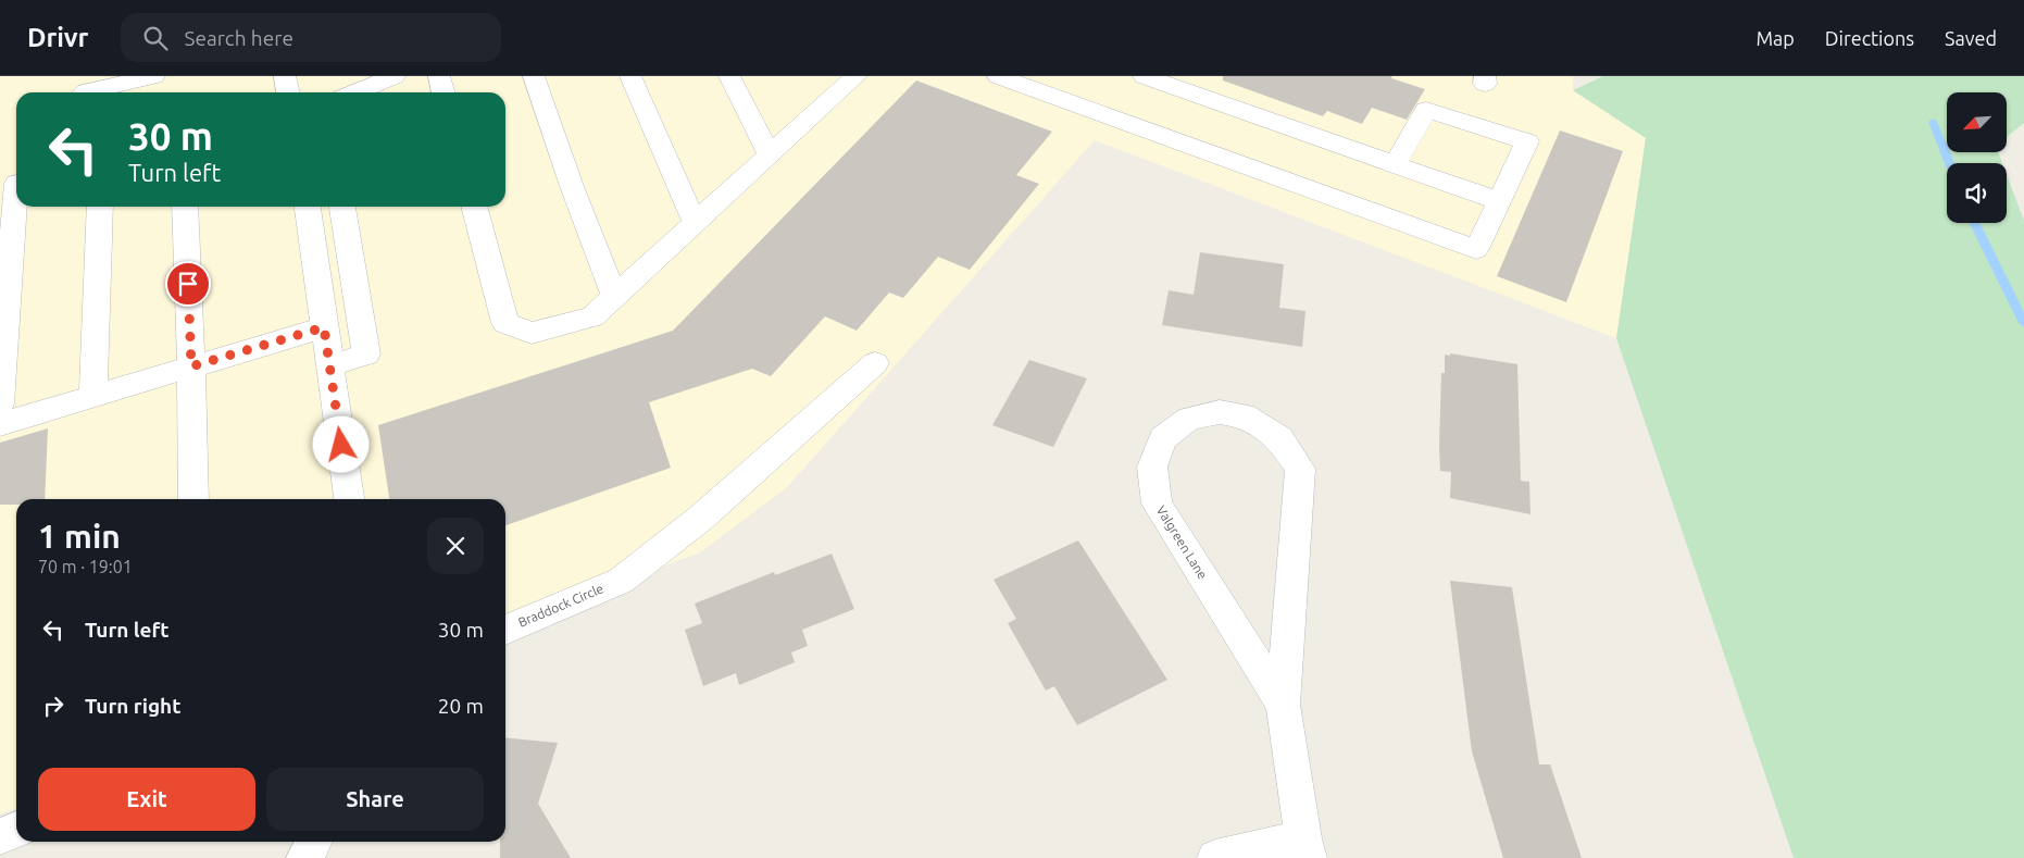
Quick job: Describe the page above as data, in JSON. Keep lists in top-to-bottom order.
{
  "streets": {
    "street": ["Valgreen Lane", "Braddock Circle"]
  },
  "north": "bottom left",
  "page": {
    "header": "Drivr",
    "search": "Search here",
    "nav": ["Map", "Directions", "Saved"],
    "turn": ["30 m", "Turn left"],
    "heading": ["1 min", "70 m · 19:01"],
    "list": [
      {
        "name": "Turn left",
        "value": "30 m"
      },
      {
        "name": "Turn right",
        "value": "20 m"
      }
    ],
    "buttons": ["Exit", "Share"]
  }
}
